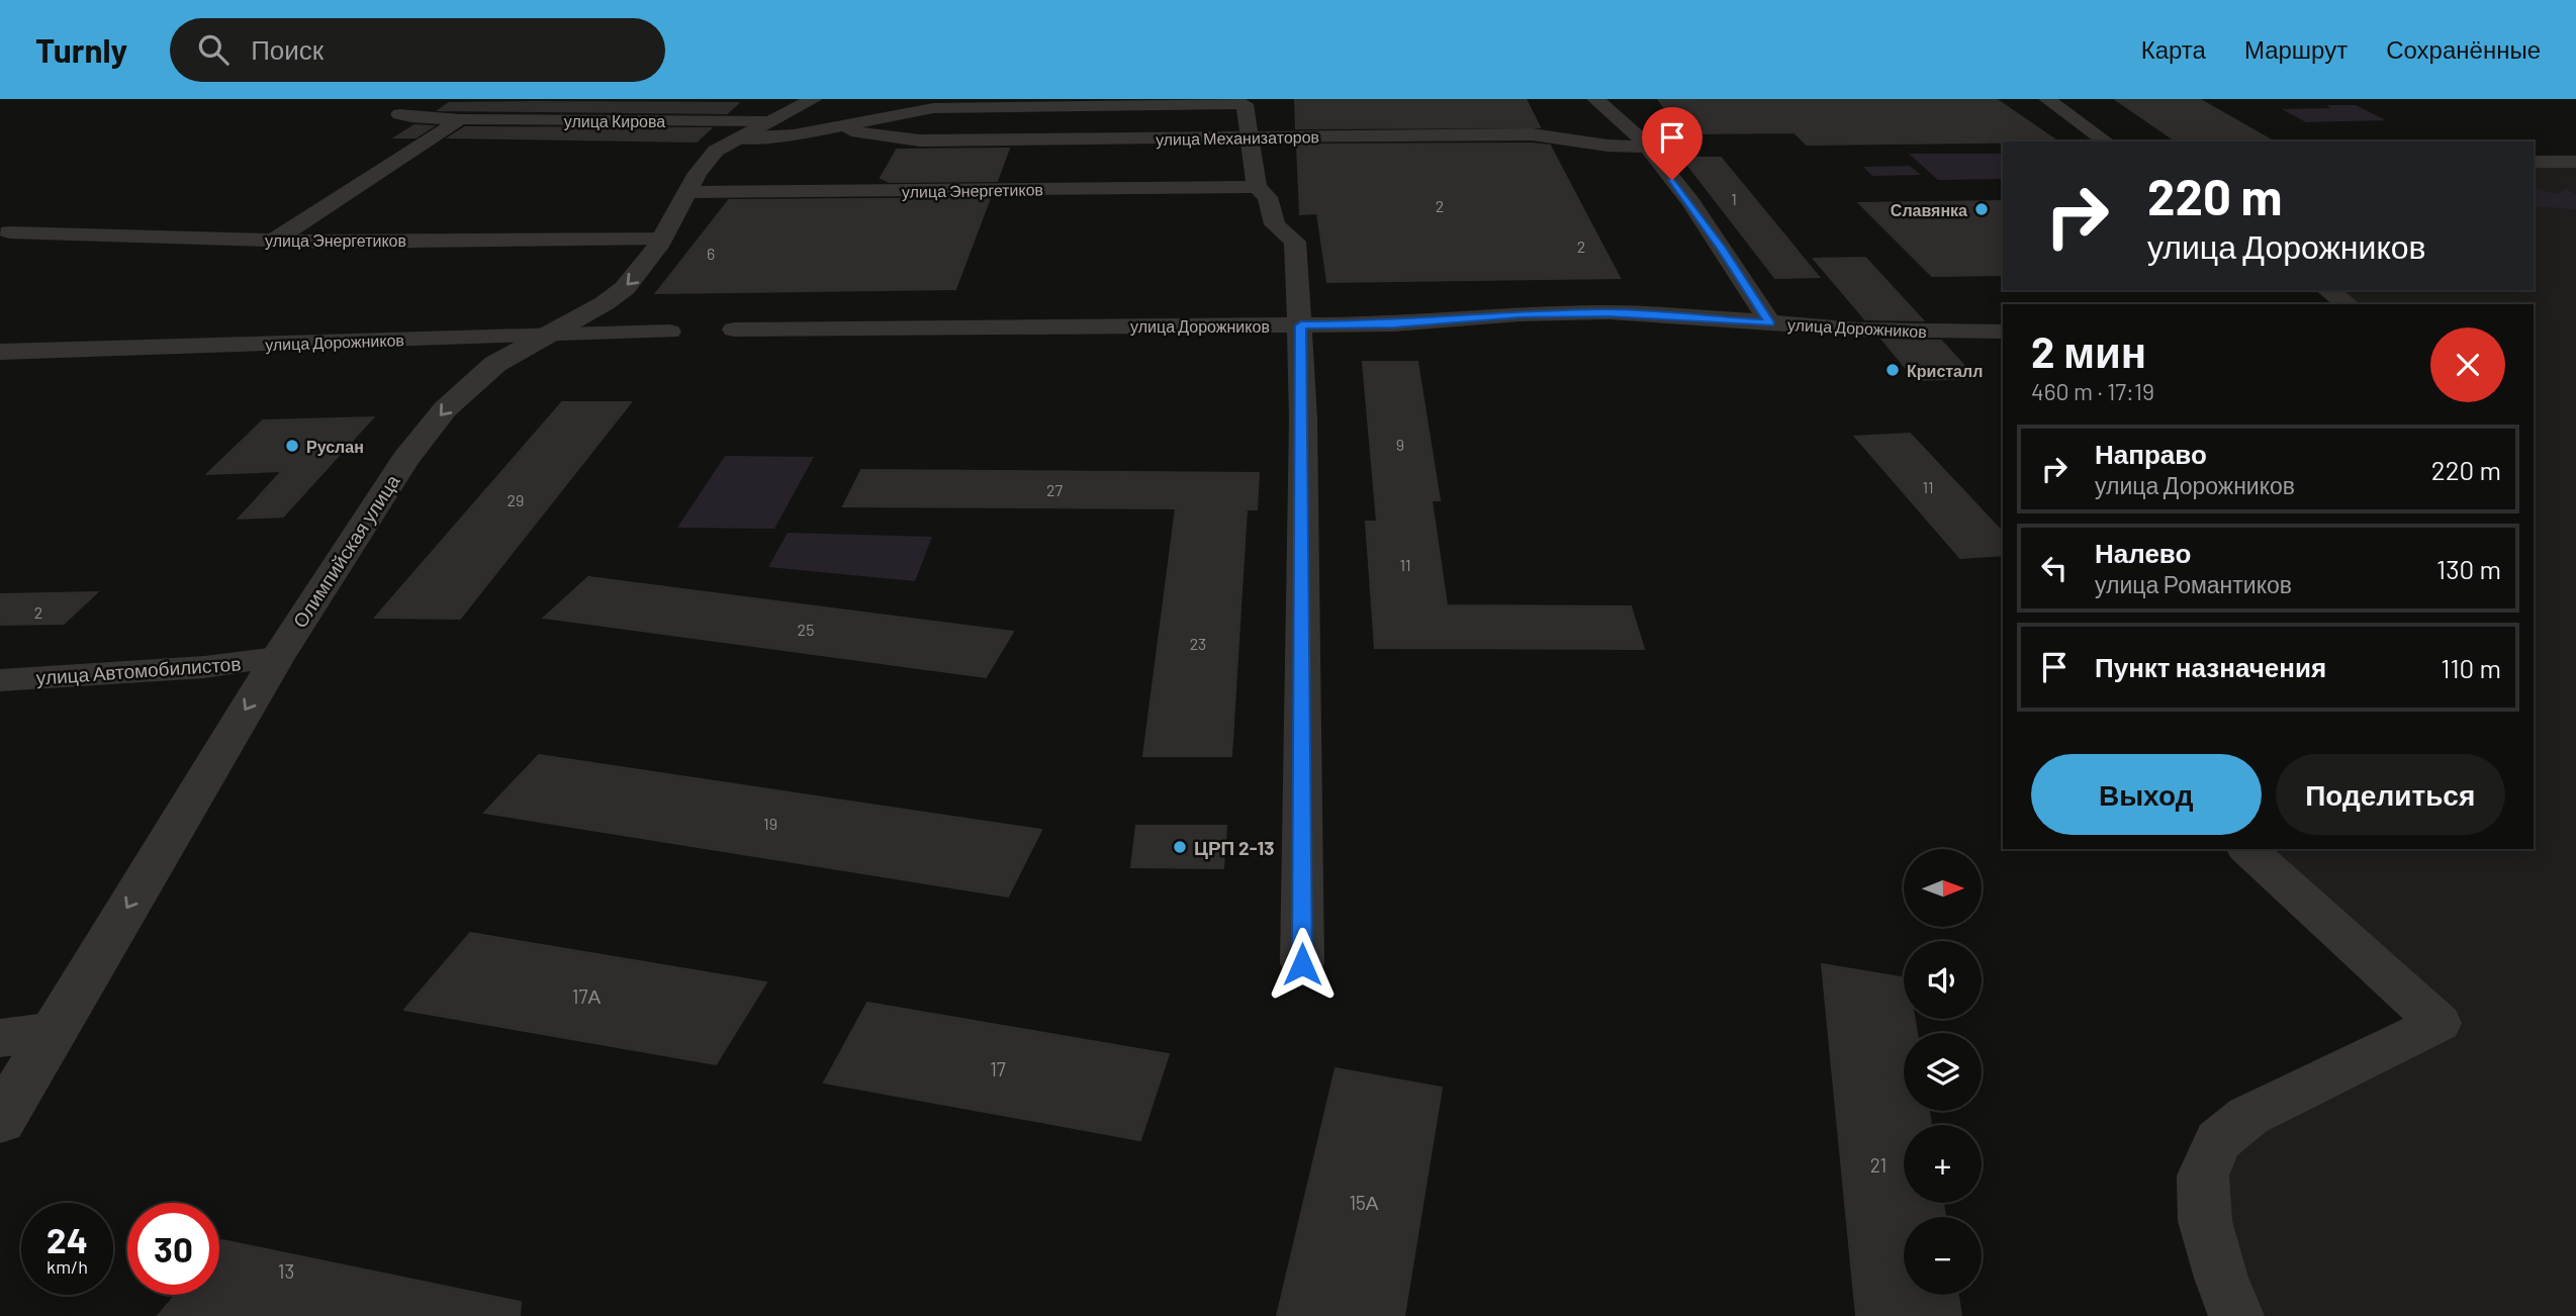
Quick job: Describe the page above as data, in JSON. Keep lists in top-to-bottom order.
{
  "streets": {
    "street": [
      "улица Кирова",
      "улица Механизаторов",
      "улица Энергетиков",
      "улица Дорожников",
      "Олимпийская улица",
      "улица Автомобилистов"
    ]
  },
  "crossings": [
    ["улица Кирова", "Олимпийская улица"],
    ["улица Механизаторов", "Олимпийская улица"],
    ["улица Энергетиков", "Олимпийская улица"],
    ["улица Дорожников", "Олимпийская улица"],
    ["Олимпийская улица", "улица Автомобилистов"]
  ],
  "one_way": ["Олимпийская улица"],
  "places": [
    "Славянка",
    "Кристалл",
    "Руслан",
    "ЦРП 2-13"
  ],
  "house_numbers": [
    "1",
    "2",
    "2",
    "6",
    "9",
    "11",
    "27",
    "29",
    "11",
    "2",
    "25",
    "23",
    "19",
    "17А",
    "17",
    "21",
    "15А",
    "13"
  ],
  "north": "right",
  "page": {
    "header": "Turnly",
    "search": "Поиск",
    "nav": ["Карта", "Маршрут", "Сохранённые"],
    "turn": ["220 m", "улица Дорожников"],
    "heading": ["2 мин", "460 m · 17:19"],
    "list": [
      {
        "name": "Направо",
        "note": "улица Дорожников",
        "value": "220 m"
      },
      {
        "name": "Налево",
        "note": "улица Романтиков",
        "value": "130 m"
      },
      {
        "name": "Пункт назначения",
        "value": "110 m"
      }
    ],
    "buttons": ["Выход", "Поделиться"],
    "map_buttons": ["+", "−"],
    "speed": "24 km/h",
    "limit": "30"
  }
}
